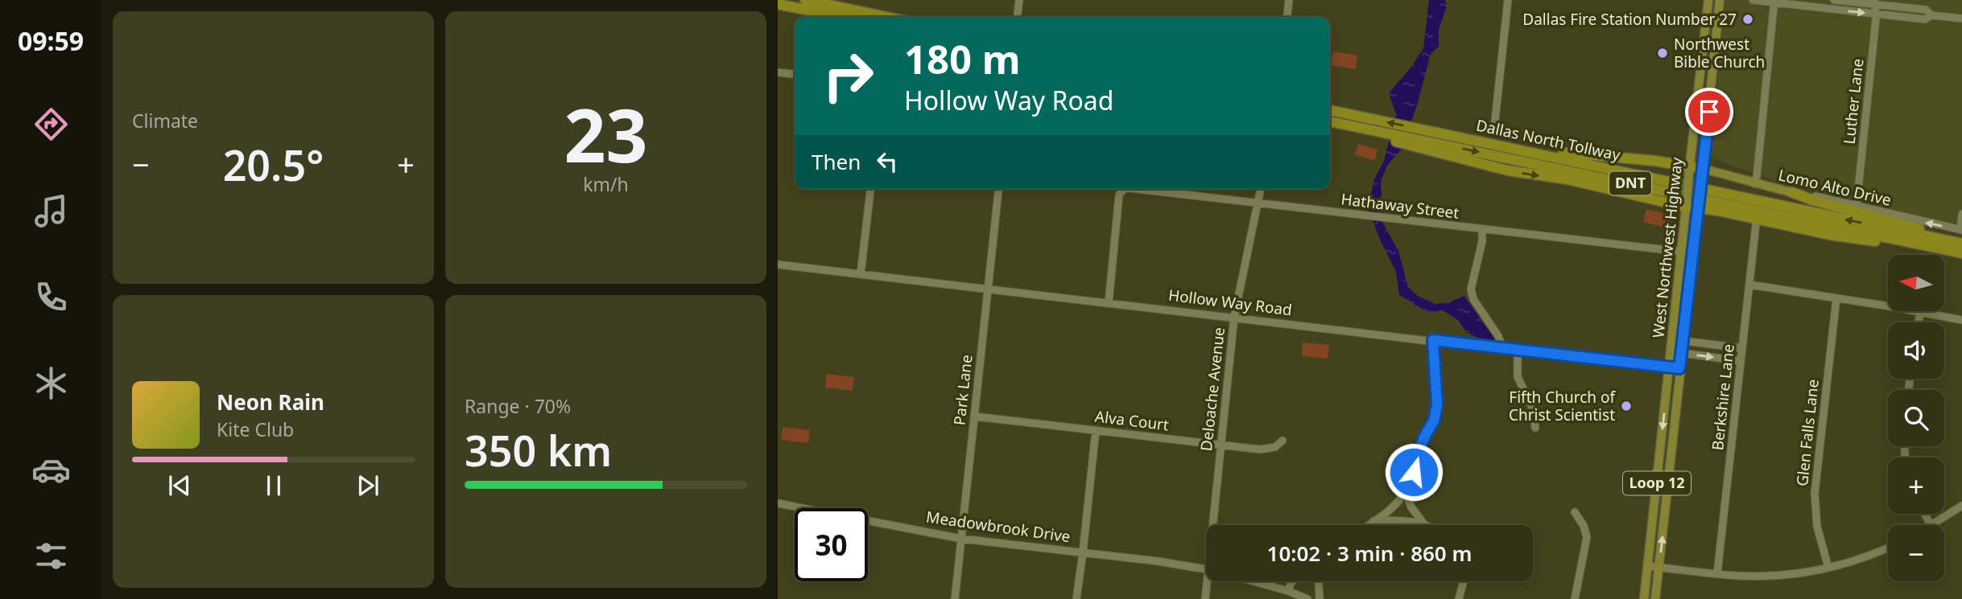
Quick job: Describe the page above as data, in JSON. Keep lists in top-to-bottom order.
{
  "streets": {
    "highway": ["Dallas North Tollway", "DNT"],
    "main road": ["Lomo Alto Drive", "West Northwest Highway", "Loop 12"],
    "street": [
      "Luther Lane",
      "Hathaway Street",
      "Hollow Way Road",
      "Deloache Avenue",
      "Park Lane",
      "Berkshire Lane",
      "Alva Court",
      "Glen Falls Lane",
      "Meadowbrook Drive"
    ]
  },
  "crossings": [
    ["Luther Lane", "Lomo Alto Drive"],
    ["Lomo Alto Drive", "West Northwest Highway"],
    ["Hathaway Street", "West Northwest Highway"],
    ["Hathaway Street", "Deloache Avenue"],
    ["West Northwest Highway", "Hollow Way Road"],
    ["Hollow Way Road", "Deloache Avenue"],
    ["Hollow Way Road", "Park Lane"],
    ["Deloache Avenue", "Alva Court"],
    ["Park Lane", "Alva Court"],
    ["Park Lane", "Meadowbrook Drive"]
  ],
  "one_way": ["Lomo Alto Drive"],
  "places": ["Dallas Fire Station Number 27", "Northwest Bible Church", "Fifth Church of Christ Scientist"],
  "north": "left",
  "page": {
    "tabs": "09:59",
    "tile": [
      "Climate",
      ["23", "km/h"],
      ["Range · 70%", "350 km"]
    ],
    "turn": ["180 m", "Hollow Way Road"],
    "then": "Then",
    "heat": ["−", "20.5°", "+"],
    "map_buttons": ["+", "−"],
    "song": ["Neon Rain", "Kite Club"],
    "limit": "30",
    "trip": "10:02 · 3 min · 860 m"
  }
}
